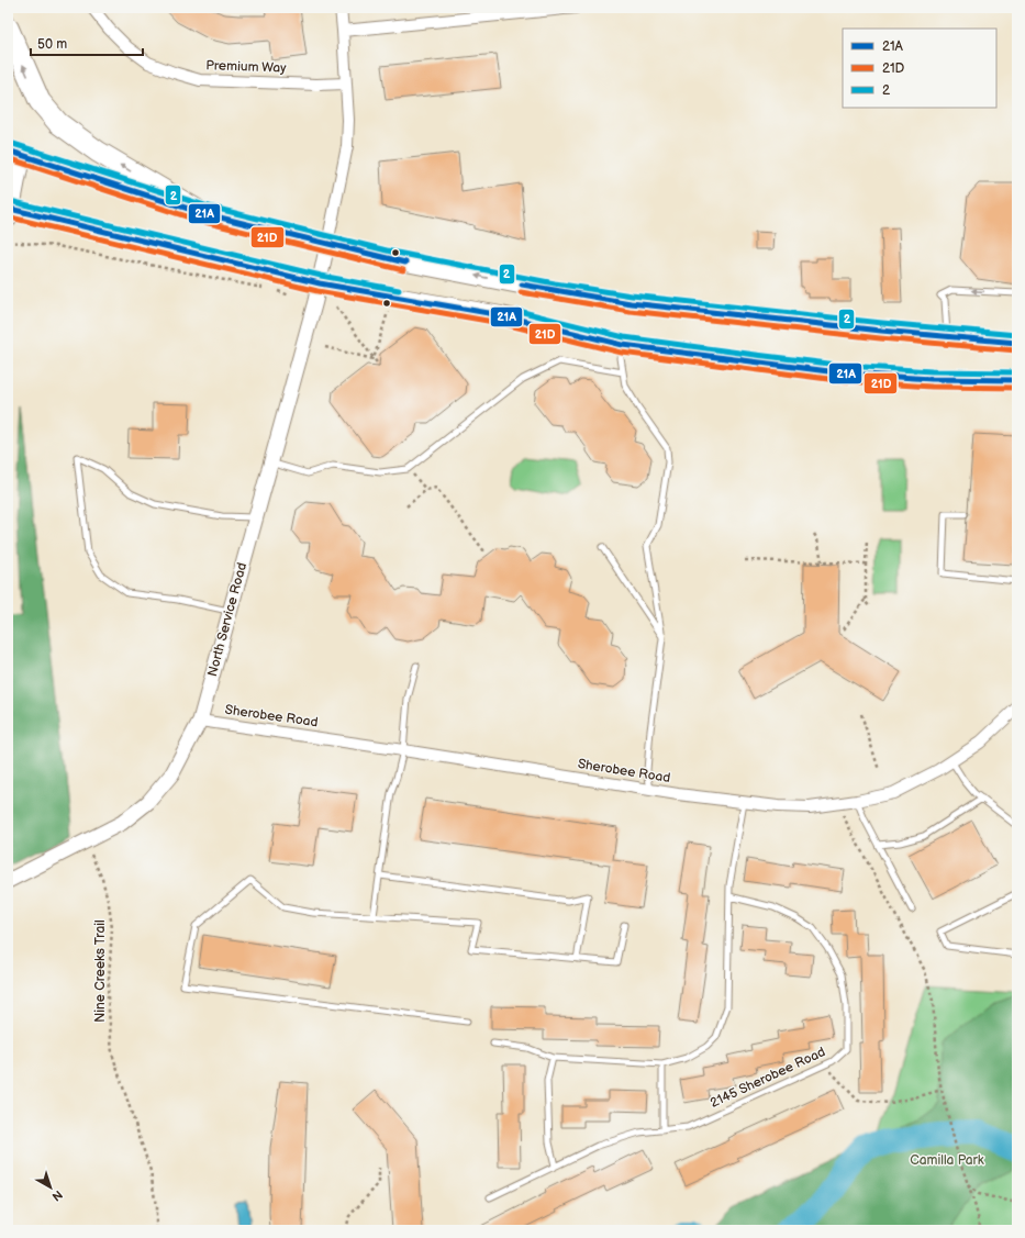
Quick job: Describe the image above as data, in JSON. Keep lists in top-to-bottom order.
{
  "streets": {
    "street": ["Premium Way", "North Service Road", "Sherobee Road"],
    "lane": ["2145 Sherobee Road"],
    "path": ["Nine Creeks Trail"]
  },
  "crossings": [
    ["North Service Road", "Sherobee Road"],
    ["North Service Road", "Nine Creeks Trail"]
  ],
  "parks": ["Camilla Park"],
  "lines": ["transit line 2", "transit line 21A", "transit line 21D"],
  "legend": ["21A", "21D", "2"],
  "scale_bar": "50 m",
  "north": "bottom right"
}
